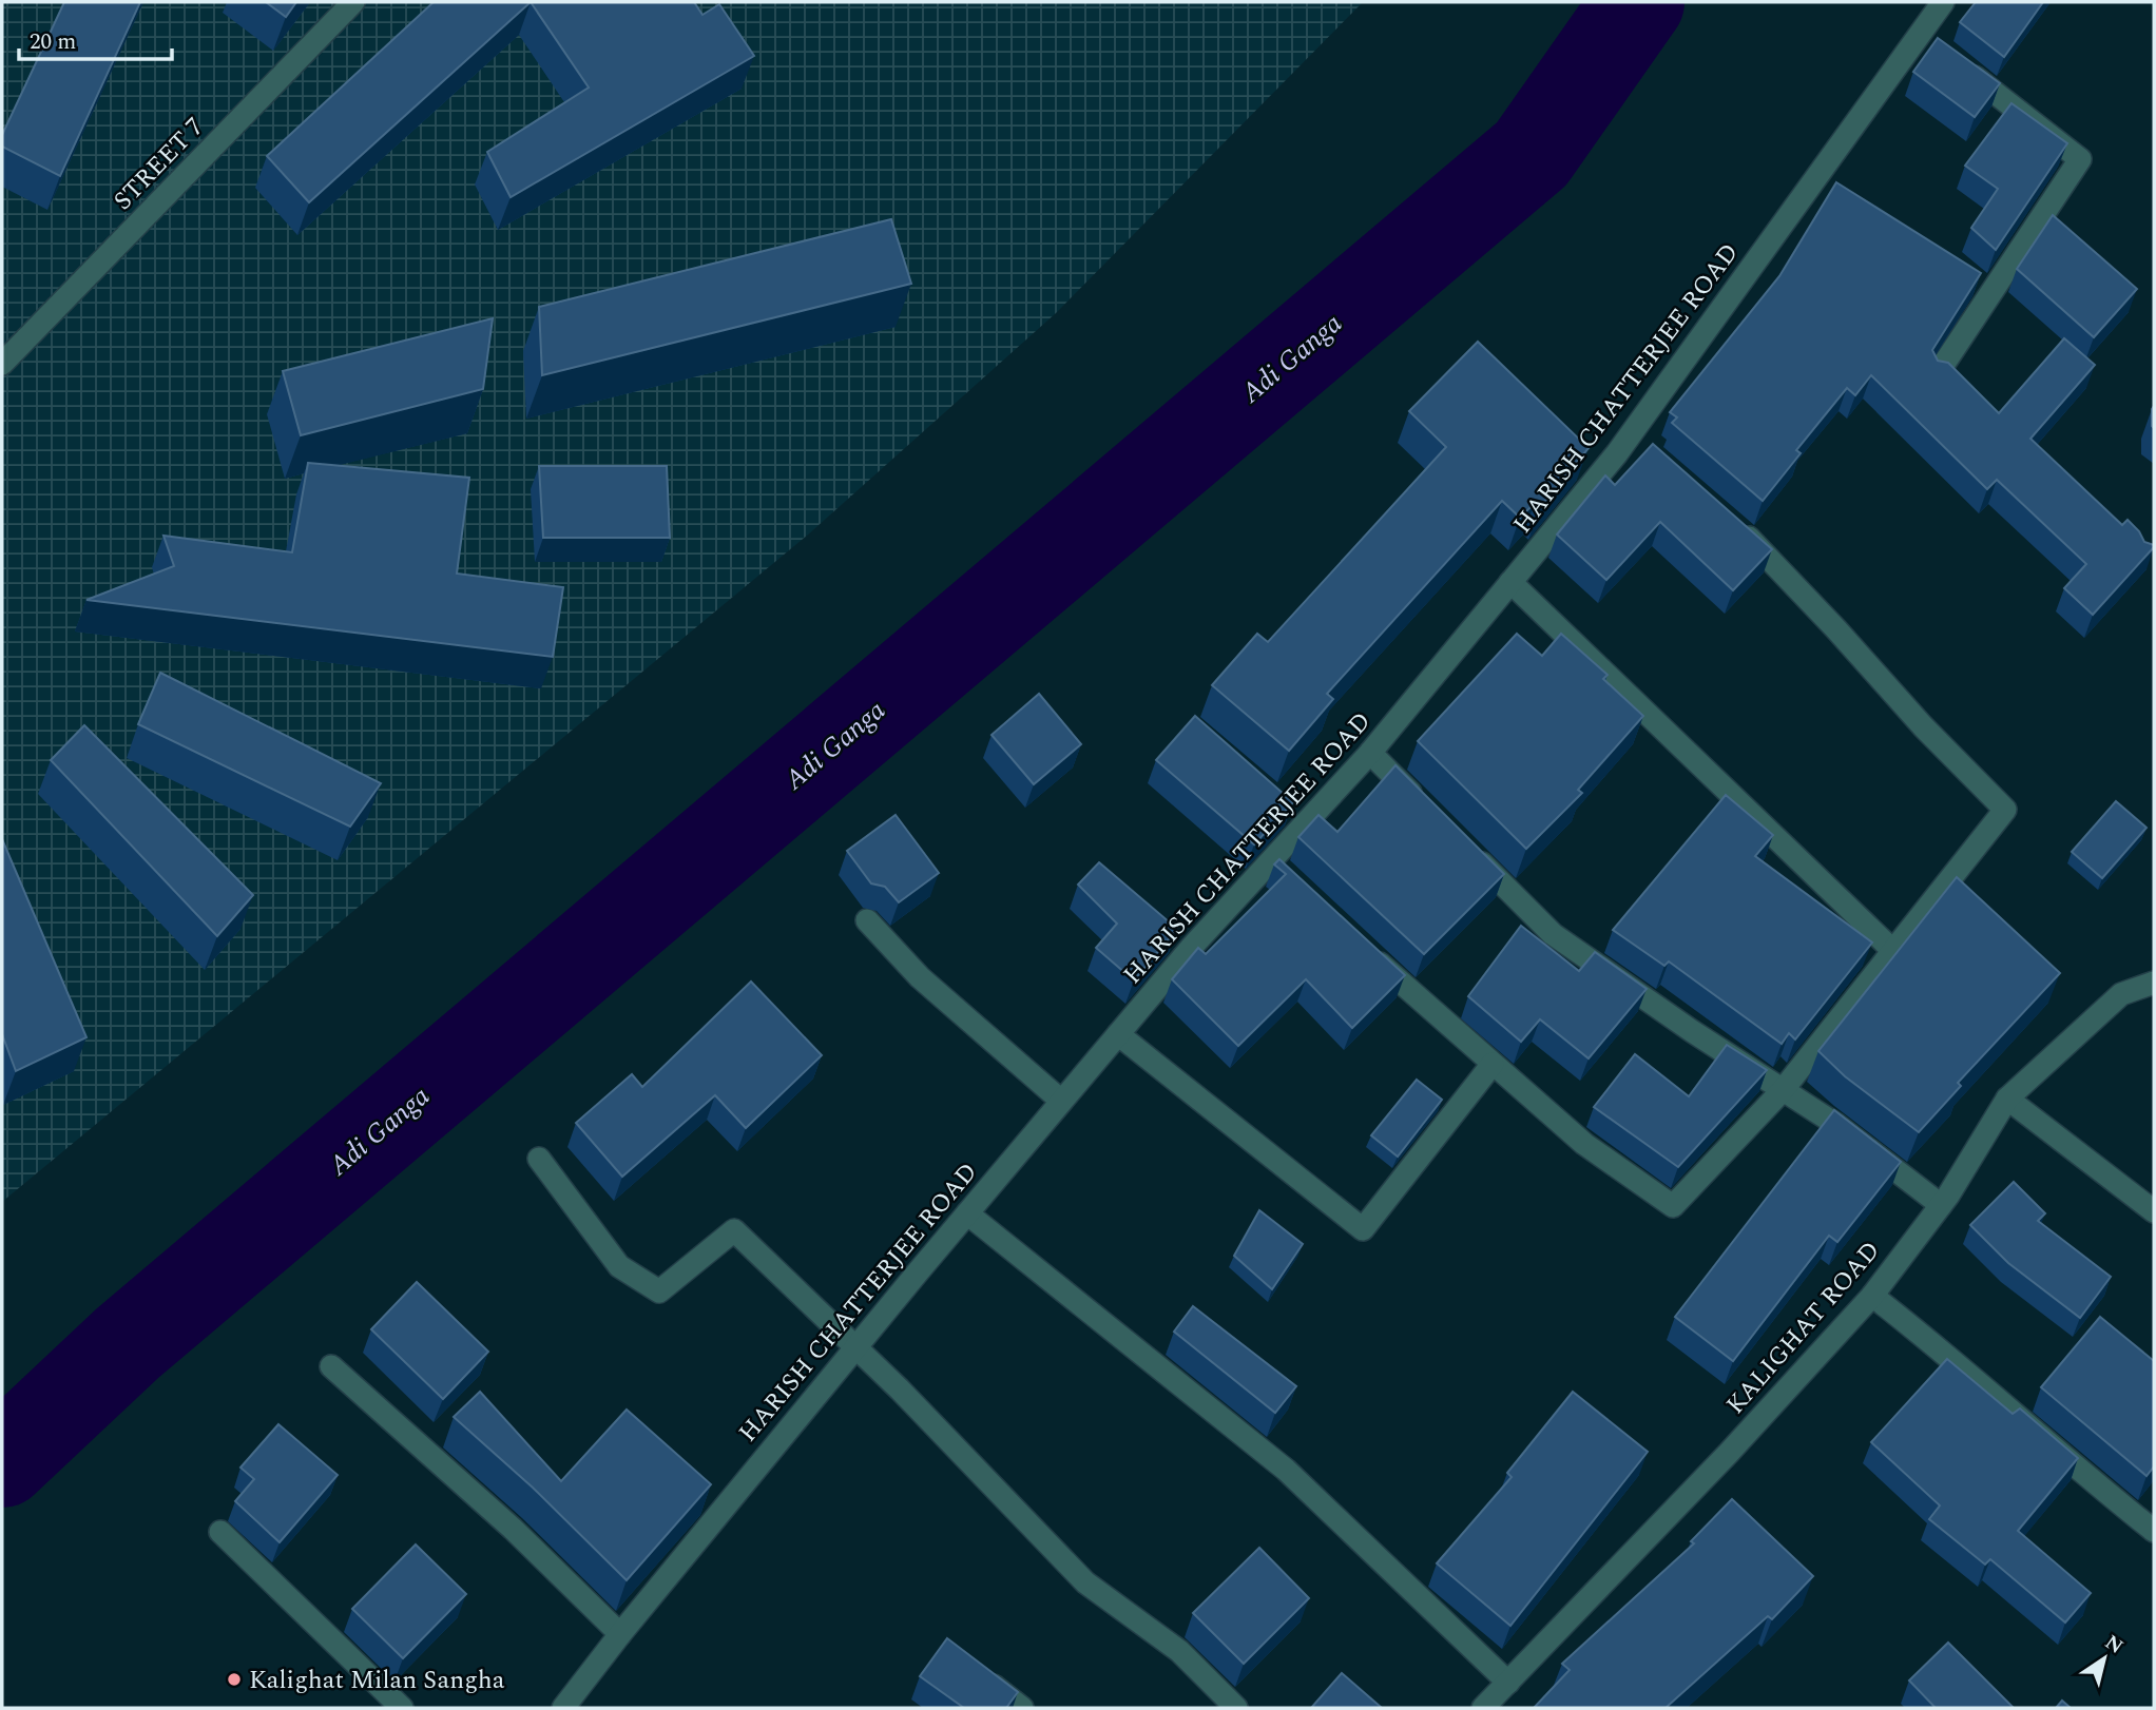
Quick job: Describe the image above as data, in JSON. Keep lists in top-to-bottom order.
{
  "streets": {
    "street": ["STREET 7", "HARISH CHATTERJEE ROAD", "KALIGHAT ROAD"]
  },
  "water": ["Adi Ganga"],
  "places": ["Kalighat Milan Sangha"],
  "scale_bar": "20 m",
  "north": "top right"
}
